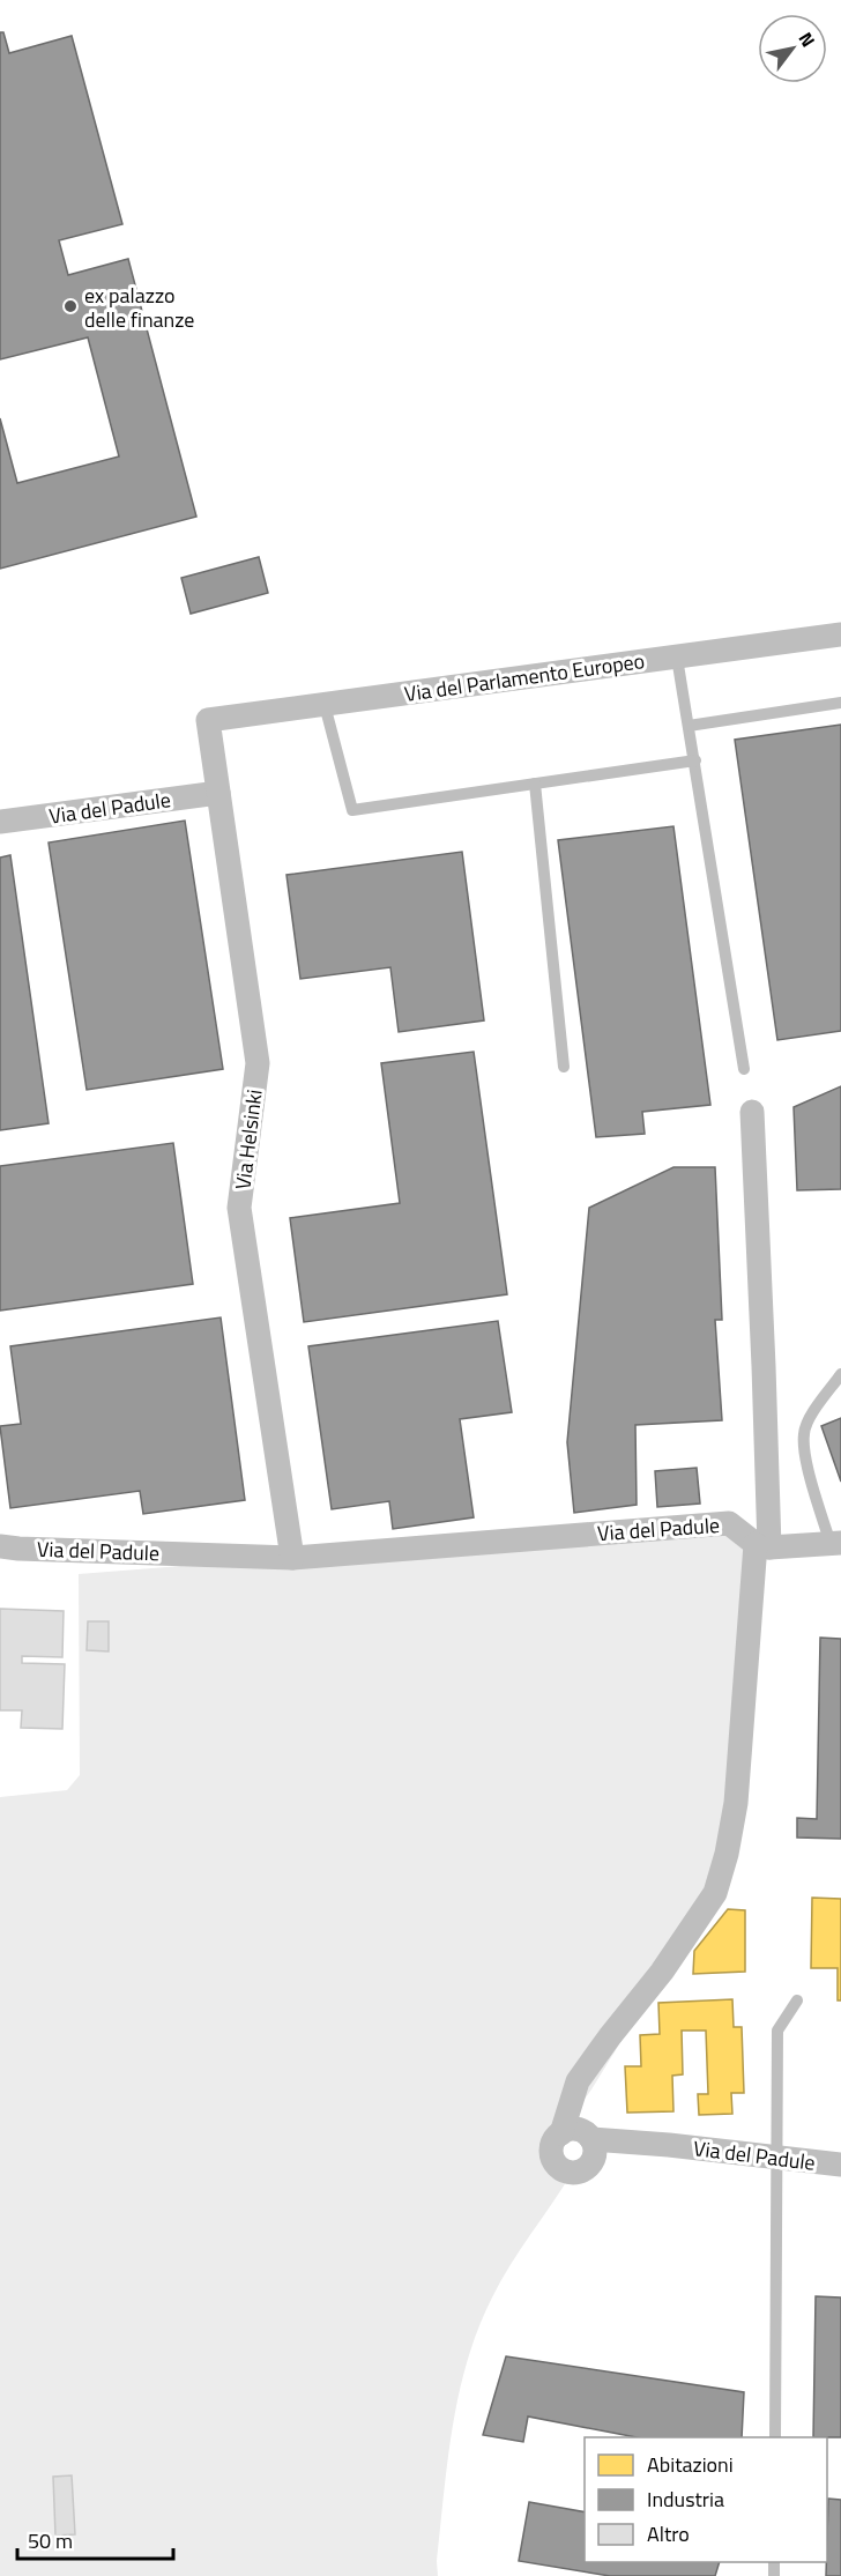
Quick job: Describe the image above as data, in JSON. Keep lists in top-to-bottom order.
{
  "streets": {
    "street": ["Via del Parlamento Europeo", "Via del Padule", "Via Helsinki"]
  },
  "crossings": [
    ["Via del Parlamento Europeo", "Via Helsinki"],
    ["Via del Padule", "Via Helsinki"]
  ],
  "places": ["ex palazzo delle finanze"],
  "legend": ["Abitazioni", "Industria", "Altro"],
  "scale_bar": "50 m",
  "north": "top right"
}
